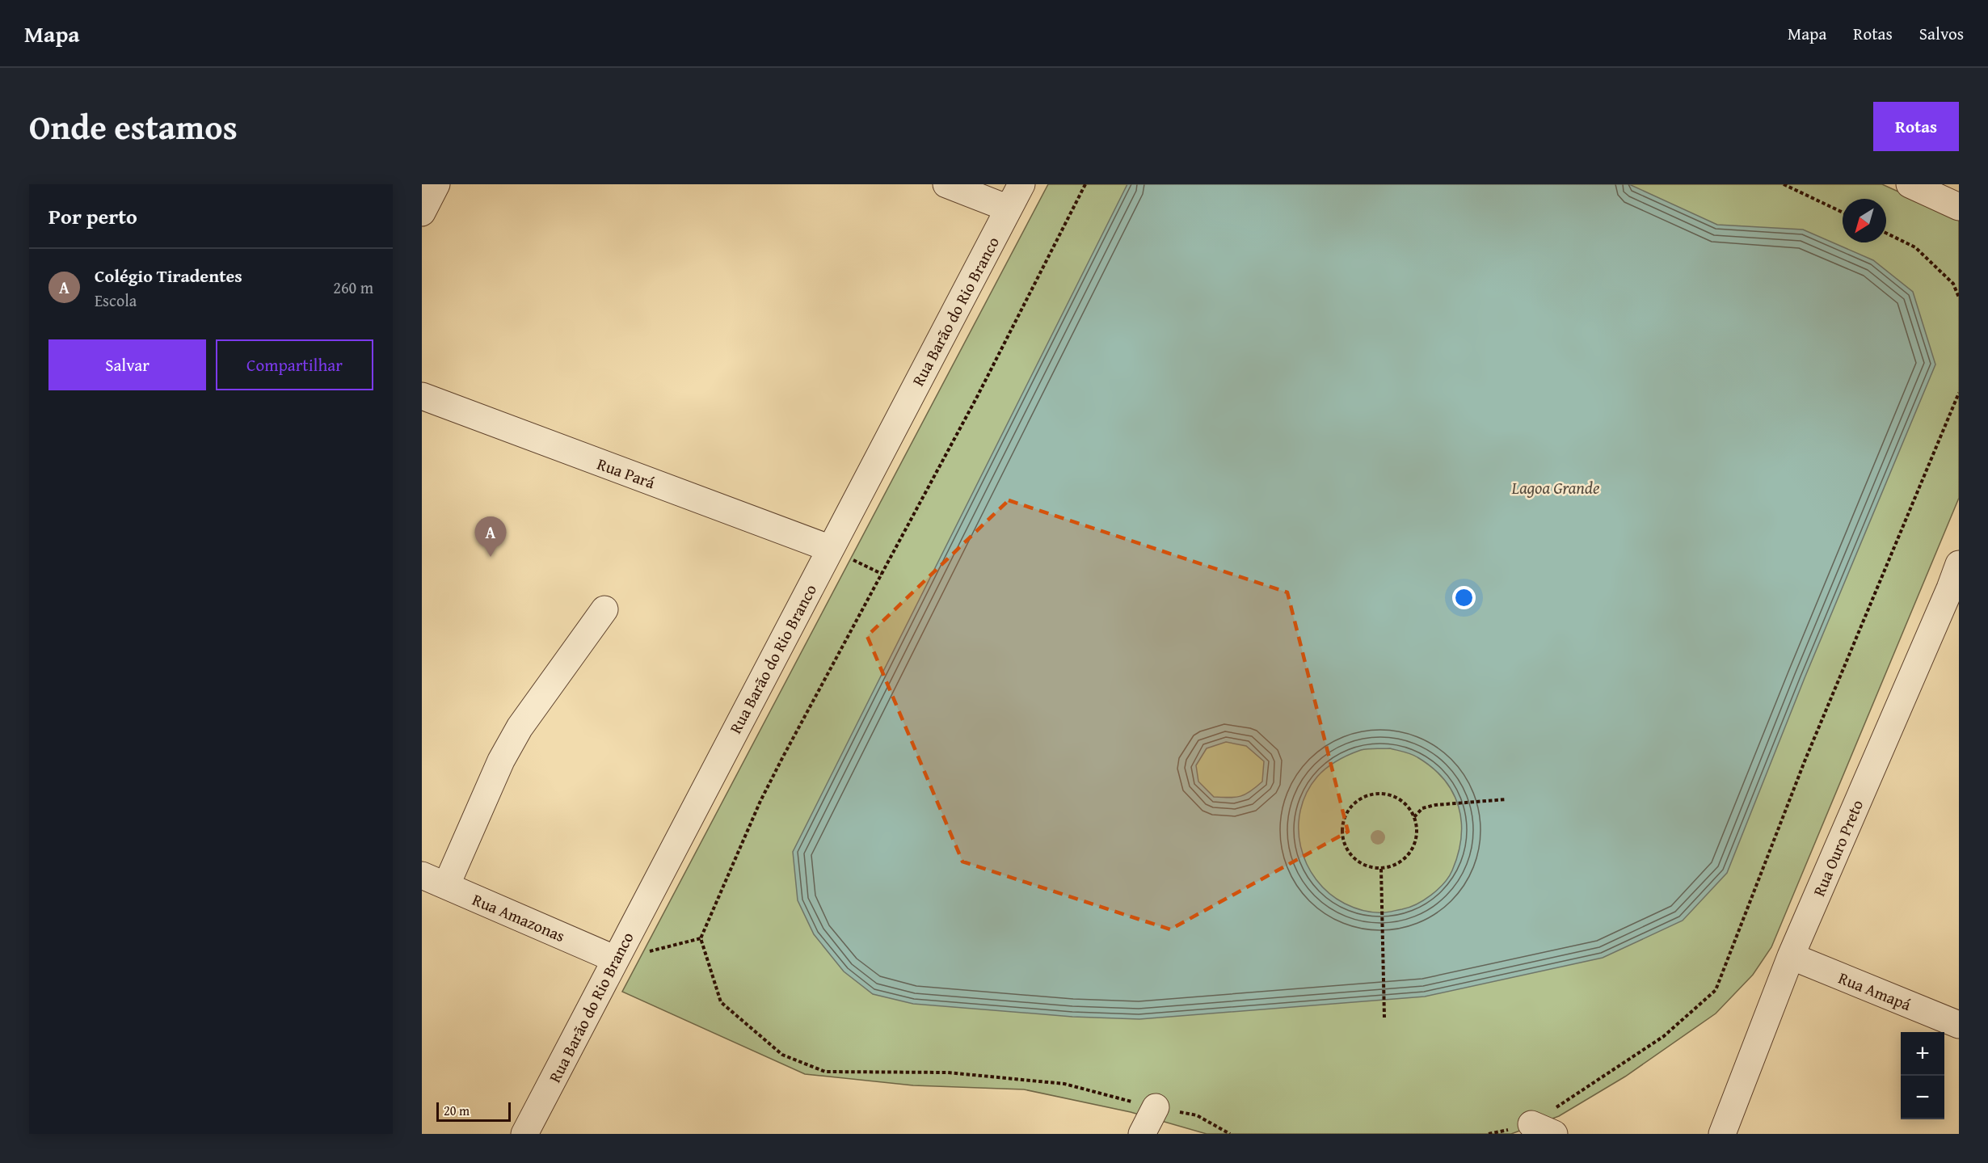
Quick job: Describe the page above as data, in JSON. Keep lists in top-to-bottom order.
{
  "streets": {
    "street": [
      "Rua Barão do Rio Branco",
      "Rua Pará",
      "Rua Ouro Preto",
      "Rua Amazonas",
      "Rua Amapá"
    ]
  },
  "crossings": [
    ["Rua Barão do Rio Branco", "Rua Pará"],
    ["Rua Barão do Rio Branco", "Rua Amazonas"],
    ["Rua Ouro Preto", "Rua Amapá"]
  ],
  "water": ["Lagoa Grande"],
  "scale_bar": "20 m",
  "north": "bottom left",
  "page": {
    "header": "Mapa",
    "nav": ["Mapa", "Rotas", "Salvos"],
    "title": "Onde estamos",
    "buttons": [
      "Rotas",
      ["Salvar", "Compartilhar"]
    ],
    "heading": "Por perto",
    "list": [
      {
        "mark": "A",
        "name": "Colégio Tiradentes",
        "note": "Escola",
        "value": "260 m"
      }
    ],
    "pins": "A",
    "map_buttons": ["+", "−"],
    "scale": "20 m"
  }
}
